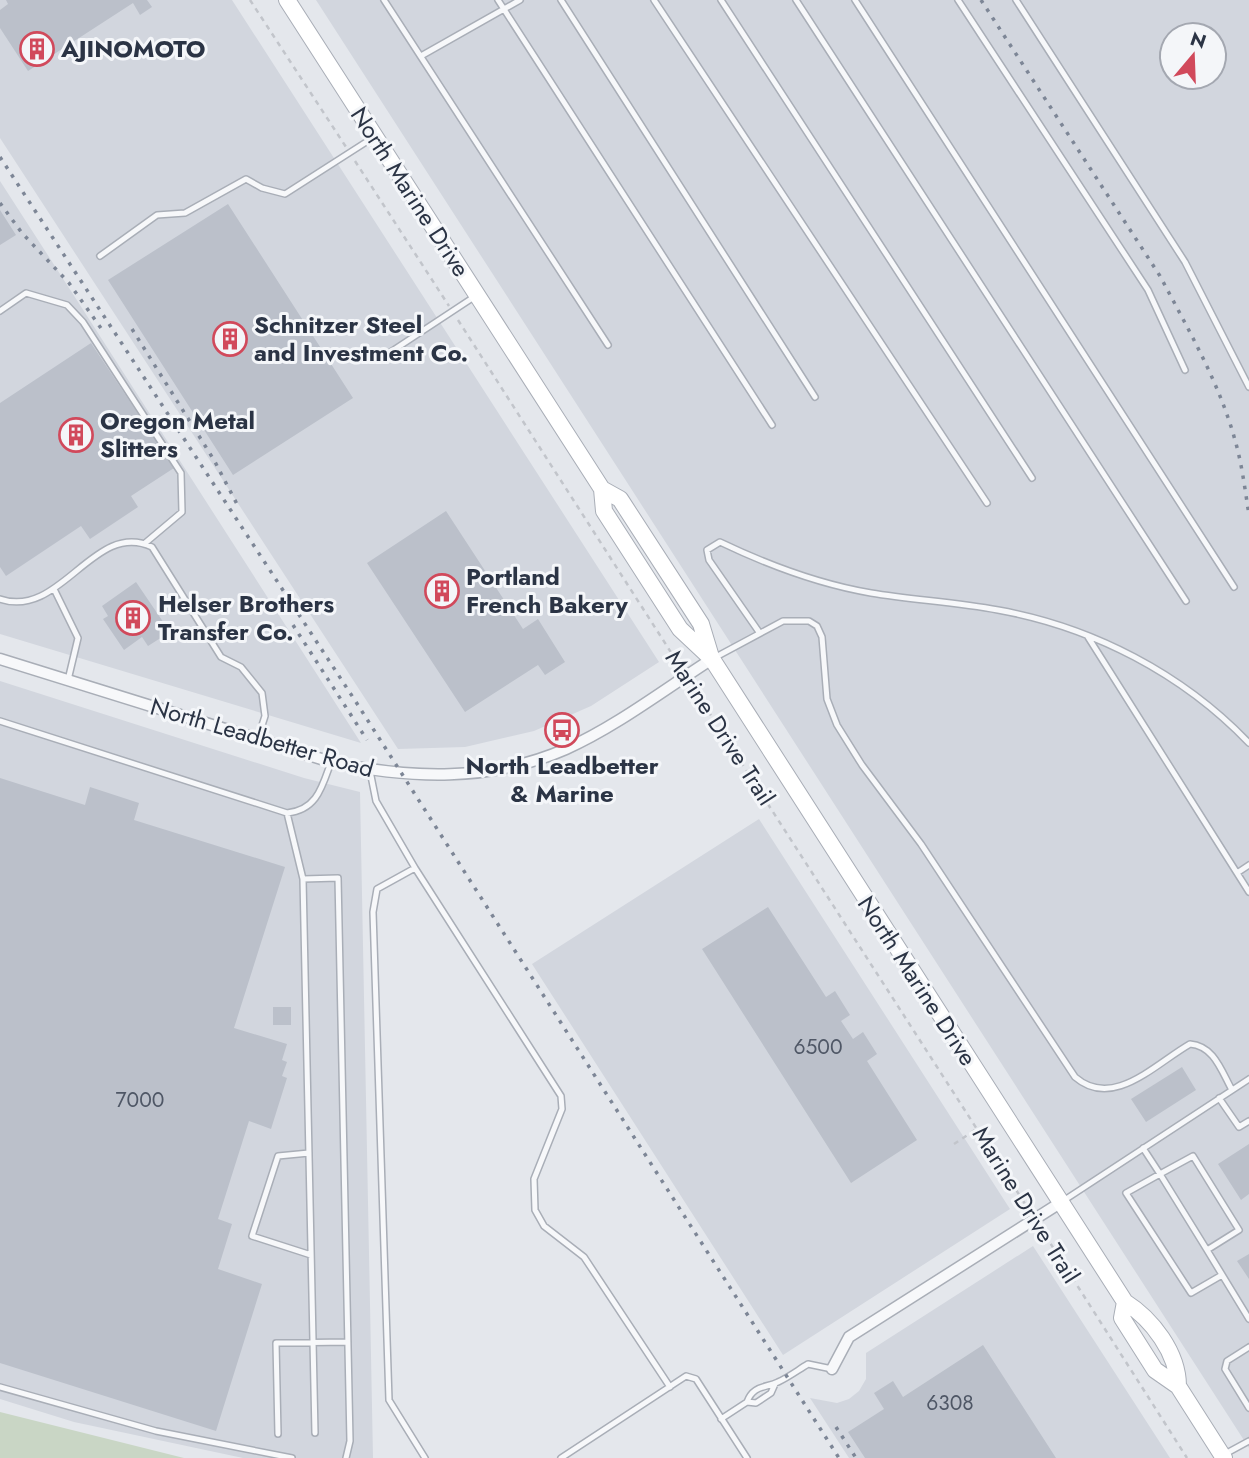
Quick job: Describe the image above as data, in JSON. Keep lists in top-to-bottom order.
{
  "streets": {
    "main road": ["North Marine Drive"],
    "street": ["North Leadbetter Road"],
    "path": ["Marine Drive Trail"]
  },
  "crossings": [
    ["North Marine Drive", "North Leadbetter Road"],
    ["Marine Drive Trail", "North Leadbetter Road"]
  ],
  "places": {
    "building": [
      "AJINOMOTO",
      "Schnitzer Steel and Investment Co.",
      "Oregon Metal Slitters",
      "Portland French Bakery",
      "Helser Brothers Transfer Co."
    ],
    "bus stop": ["North Leadbetter & Marine"]
  },
  "house_numbers": ["6500", "7000", "6308"],
  "north": "top"
}
